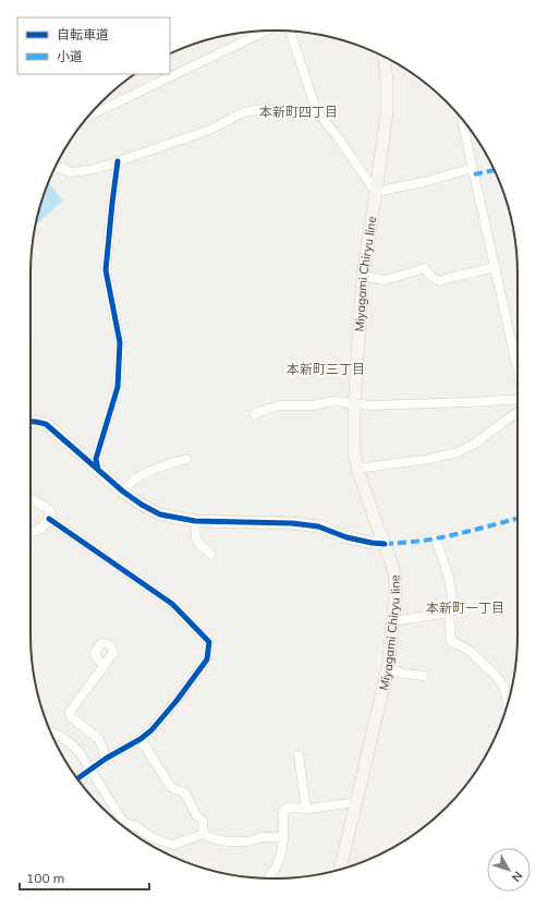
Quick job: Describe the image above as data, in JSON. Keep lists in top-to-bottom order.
{
  "streets": {
    "main road": ["Miyagami Chiryu line"]
  },
  "districts": ["本新町四丁目", "本新町三丁目", "本新町一丁目"],
  "legend": ["自転車道", "小道"],
  "scale_bar": "100 m",
  "north": "bottom right"
}
